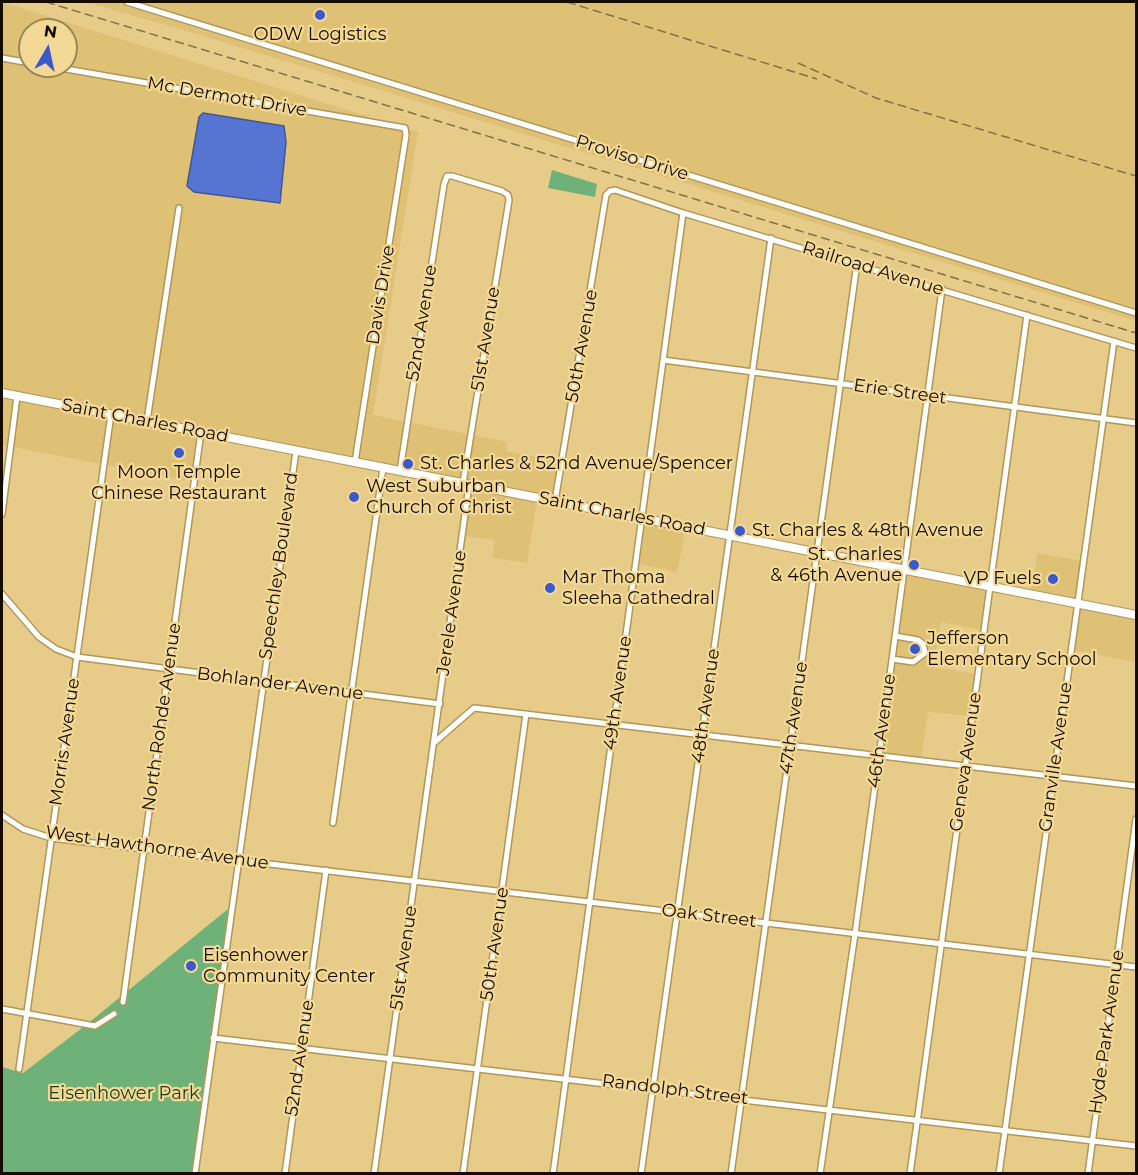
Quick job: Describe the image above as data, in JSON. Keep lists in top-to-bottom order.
{
  "streets": {
    "main road": ["Saint Charles Road"],
    "street": [
      "Mc Dermott Drive",
      "Proviso Drive",
      "Railroad Avenue",
      "Davis Drive",
      "52nd Avenue",
      "51st Avenue",
      "50th Avenue",
      "Erie Street",
      "Speechley Boulevard",
      "Jerele Avenue",
      "Bohlander Avenue",
      "49th Avenue",
      "48th Avenue",
      "North Rohde Avenue",
      "47th Avenue",
      "46th Avenue",
      "Morris Avenue",
      "Granville Avenue",
      "Geneva Avenue",
      "West Hawthorne Avenue",
      "Oak Street",
      "Hyde Park Avenue",
      "Randolph Street"
    ]
  },
  "crossings": [
    ["Mc Dermott Drive", "Davis Drive"],
    ["Railroad Avenue", "50th Avenue"],
    ["Railroad Avenue", "49th Avenue"],
    ["Railroad Avenue", "48th Avenue"],
    ["Railroad Avenue", "47th Avenue"],
    ["Railroad Avenue", "46th Avenue"],
    ["Railroad Avenue", "Granville Avenue"],
    ["Railroad Avenue", "Geneva Avenue"],
    ["Davis Drive", "Saint Charles Road"],
    ["52nd Avenue", "51st Avenue"],
    ["52nd Avenue", "Saint Charles Road"],
    ["52nd Avenue", "Oak Street"],
    ["52nd Avenue", "Randolph Street"],
    ["51st Avenue", "Saint Charles Road"],
    ["51st Avenue", "Jerele Avenue"],
    ["51st Avenue", "Oak Street"],
    ["51st Avenue", "Randolph Street"],
    ["50th Avenue", "Saint Charles Road"],
    ["50th Avenue", "Oak Street"],
    ["50th Avenue", "Randolph Street"],
    ["Erie Street", "49th Avenue"],
    ["Erie Street", "48th Avenue"],
    ["Erie Street", "47th Avenue"],
    ["Erie Street", "46th Avenue"],
    ["Erie Street", "Granville Avenue"],
    ["Erie Street", "Geneva Avenue"],
    ["Saint Charles Road", "Speechley Boulevard"],
    ["Saint Charles Road", "Jerele Avenue"],
    ["Saint Charles Road", "49th Avenue"],
    ["Saint Charles Road", "48th Avenue"],
    ["Saint Charles Road", "North Rohde Avenue"],
    ["Saint Charles Road", "47th Avenue"],
    ["Saint Charles Road", "46th Avenue"],
    ["Saint Charles Road", "Morris Avenue"],
    ["Saint Charles Road", "Granville Avenue"],
    ["Saint Charles Road", "Geneva Avenue"],
    ["Speechley Boulevard", "Bohlander Avenue"],
    ["Speechley Boulevard", "West Hawthorne Avenue"],
    ["Speechley Boulevard", "Randolph Street"],
    ["Jerele Avenue", "Bohlander Avenue"],
    ["Bohlander Avenue", "North Rohde Avenue"],
    ["Bohlander Avenue", "Morris Avenue"],
    ["49th Avenue", "Oak Street"],
    ["49th Avenue", "Randolph Street"],
    ["48th Avenue", "Oak Street"],
    ["48th Avenue", "Randolph Street"],
    ["North Rohde Avenue", "West Hawthorne Avenue"],
    ["47th Avenue", "Oak Street"],
    ["47th Avenue", "Randolph Street"],
    ["46th Avenue", "Oak Street"],
    ["46th Avenue", "Randolph Street"],
    ["Morris Avenue", "West Hawthorne Avenue"],
    ["Granville Avenue", "Oak Street"],
    ["Granville Avenue", "Randolph Street"],
    ["Geneva Avenue", "Oak Street"],
    ["Geneva Avenue", "Randolph Street"],
    ["West Hawthorne Avenue", "Oak Street"],
    ["Oak Street", "Hyde Park Avenue"],
    ["Hyde Park Avenue", "Randolph Street"]
  ],
  "parks": ["Eisenhower Park"],
  "places": [
    "ODW Logistics",
    "Moon Temple Chinese Restaurant",
    "St. Charles & 52nd Avenue/Spencer",
    "West Suburban Church of Christ",
    "St. Charles & 48th Avenue",
    "St. Charles & 46th Avenue",
    "VP Fuels",
    "Mar Thoma Sleeha Cathedral",
    "Jefferson Elementary School",
    "Eisenhower Community Center"
  ],
  "north": "top"
}
